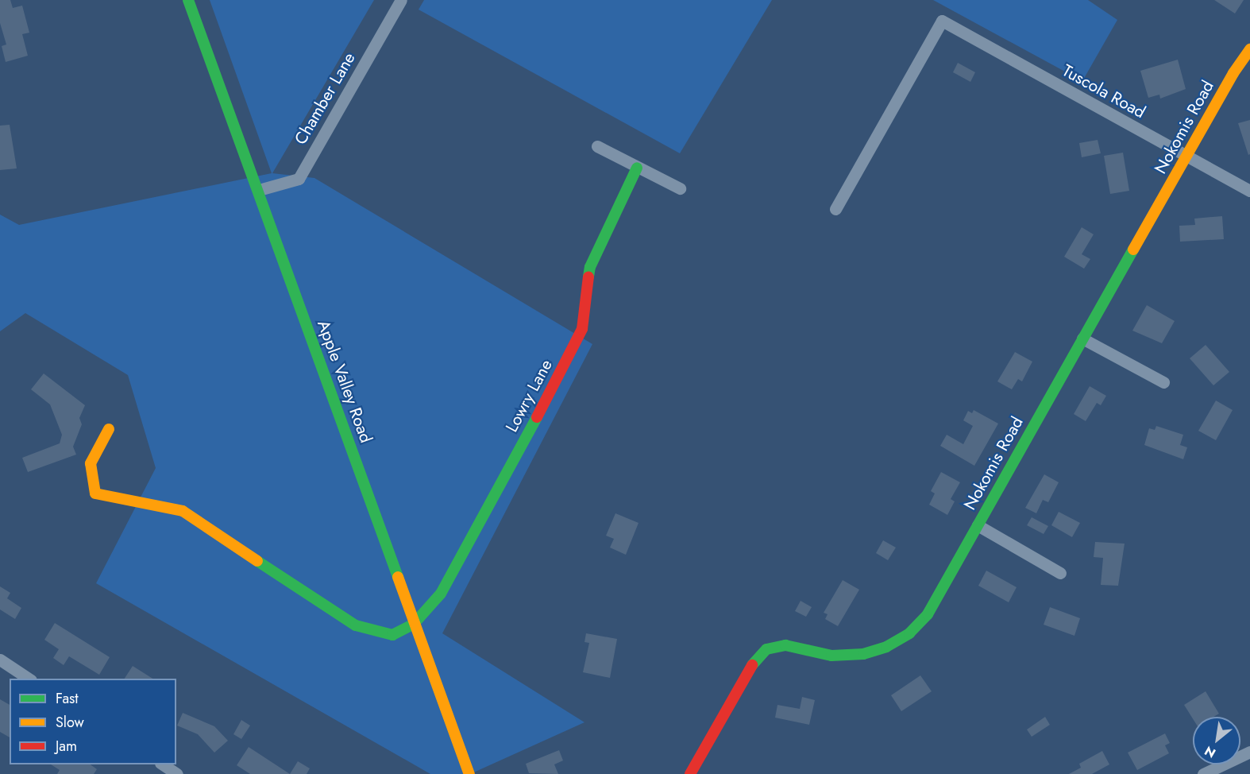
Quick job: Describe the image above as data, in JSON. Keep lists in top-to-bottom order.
{
  "streets": {
    "street": [
      "Tuscola Road",
      "Chamber Lane",
      "Nokomis Road",
      "Apple Valley Road",
      "Lowry Lane"
    ]
  },
  "crossings": [
    ["Tuscola Road", "Nokomis Road"],
    ["Chamber Lane", "Apple Valley Road"],
    ["Apple Valley Road", "Lowry Lane"]
  ],
  "legend": ["Fast", "Slow", "Jam"],
  "north": "bottom left"
}
